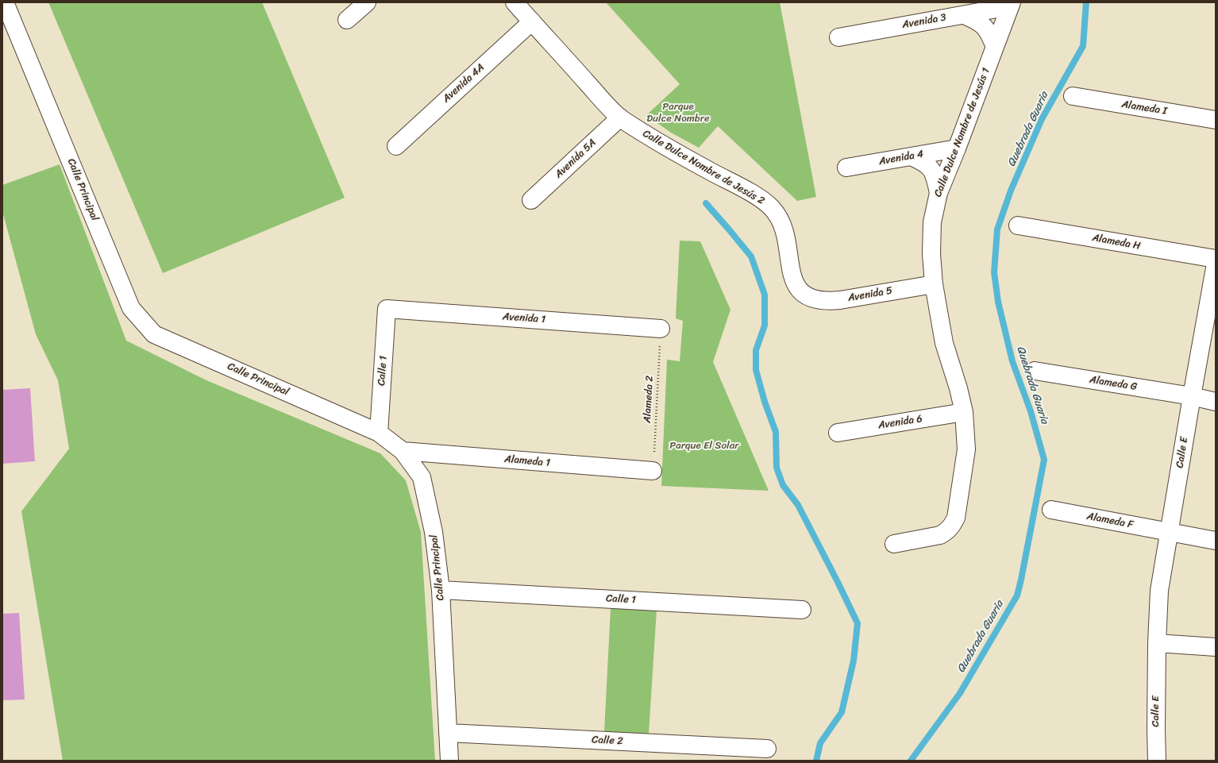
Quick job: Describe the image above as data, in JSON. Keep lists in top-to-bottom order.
{
  "streets": {
    "street": [
      "Avenida 3",
      "Avenida 4A",
      "Alameda I",
      "Calle Dulce Nombre de Jesús 1",
      "Avenida 4",
      "Avenida 5A",
      "Calle Dulce Nombre de Jesús 2",
      "Calle Principal",
      "Alameda H",
      "Avenida 5",
      "Avenida 1",
      "Calle 1",
      "Alameda G",
      "Avenida 6",
      "Calle E",
      "Alameda 1",
      "Alameda F",
      "Calle 2"
    ],
    "path": ["Alameda 2"]
  },
  "crossings": [
    ["Avenida 3", "Calle Dulce Nombre de Jesús 1"],
    ["Avenida 4A", "Calle Dulce Nombre de Jesús 2"],
    ["Calle Dulce Nombre de Jesús 1", "Avenida 4"],
    ["Calle Dulce Nombre de Jesús 1", "Avenida 5"],
    ["Calle Dulce Nombre de Jesús 1", "Avenida 6"],
    ["Avenida 5A", "Calle Dulce Nombre de Jesús 2"],
    ["Calle Dulce Nombre de Jesús 2", "Avenida 5"],
    ["Calle Principal", "Calle 1"],
    ["Calle Principal", "Alameda 1"],
    ["Calle Principal", "Calle 2"],
    ["Avenida 1", "Calle 1"],
    ["Avenida 1", "Alameda 2"],
    ["Alameda G", "Calle E"],
    ["Alameda 2", "Alameda 1"],
    ["Calle E", "Alameda F"]
  ],
  "water": ["Quebrada Guaria"],
  "parks": ["Parque Dulce Nombre", "Parque El Solar"]
}
